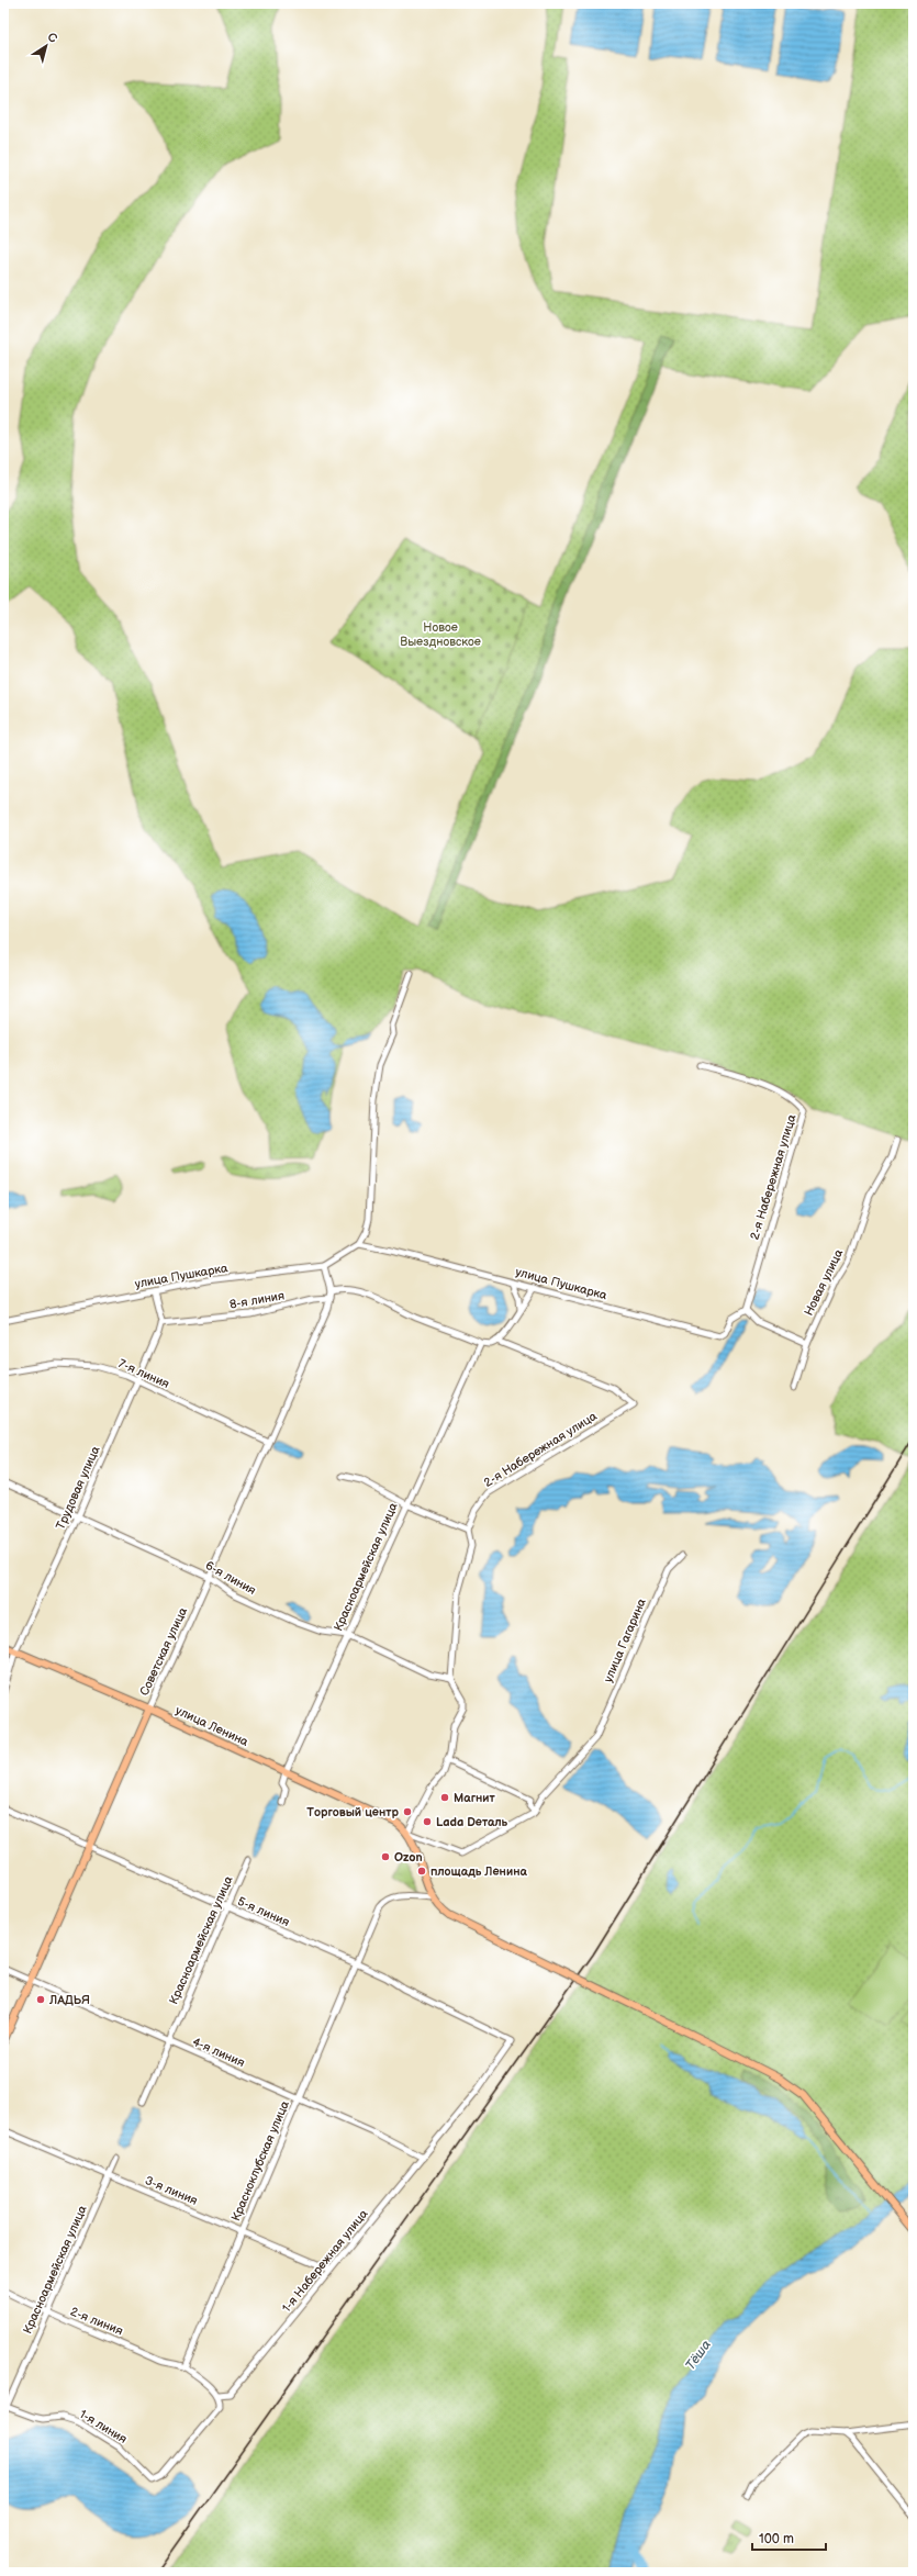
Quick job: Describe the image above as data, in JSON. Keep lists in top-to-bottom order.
{
  "streets": {
    "main road": ["Советская улица", "улица Ленина"],
    "street": [
      "2-я Набережная улица",
      "улица Пушкарка",
      "Новая улица",
      "8-я линия",
      "7-я линия",
      "Трудовая улица",
      "Красноармейская улица",
      "6-я линия",
      "улица Гагарина",
      "5-я линия",
      "4-я линия",
      "Красноклубская улица",
      "3-я линия",
      "1-я Набережная улица",
      "2-я линия",
      "1-я линия"
    ]
  },
  "crossings": [
    ["2-я Набережная улица", "улица Пушкарка"],
    ["2-я Набережная улица", "6-я линия"],
    ["улица Пушкарка", "Советская улица"],
    ["8-я линия", "Трудовая улица"],
    ["8-я линия", "Советская улица"],
    ["7-я линия", "Трудовая улица"],
    ["7-я линия", "Советская улица"],
    ["Трудовая улица", "6-я линия"],
    ["Трудовая улица", "улица Ленина"],
    ["Красноармейская улица", "6-я линия"],
    ["Красноармейская улица", "улица Ленина"],
    ["Красноармейская улица", "5-я линия"],
    ["Красноармейская улица", "4-я линия"],
    ["Красноармейская улица", "3-я линия"],
    ["Красноармейская улица", "2-я линия"],
    ["Красноармейская улица", "1-я линия"],
    ["6-я линия", "Советская улица"],
    ["Советская улица", "улица Ленина"],
    ["Советская улица", "5-я линия"],
    ["Советская улица", "4-я линия"],
    ["5-я линия", "Красноклубская улица"],
    ["5-я линия", "1-я Набережная улица"],
    ["4-я линия", "Красноклубская улица"],
    ["4-я линия", "1-я Набережная улица"],
    ["Красноклубская улица", "3-я линия"],
    ["Красноклубская улица", "2-я линия"],
    ["3-я линия", "1-я Набережная улица"],
    ["1-я Набережная улица", "1-я линия"]
  ],
  "water": ["Тёша"],
  "parks": ["Новое Выездновское"],
  "places": [
    "Магнит",
    "Торговый центр",
    "Lada Dеталь",
    "Ozon",
    "площадь Ленина",
    "ЛАДЬЯ"
  ],
  "scale_bar": "100 m",
  "north": "top right"
}
